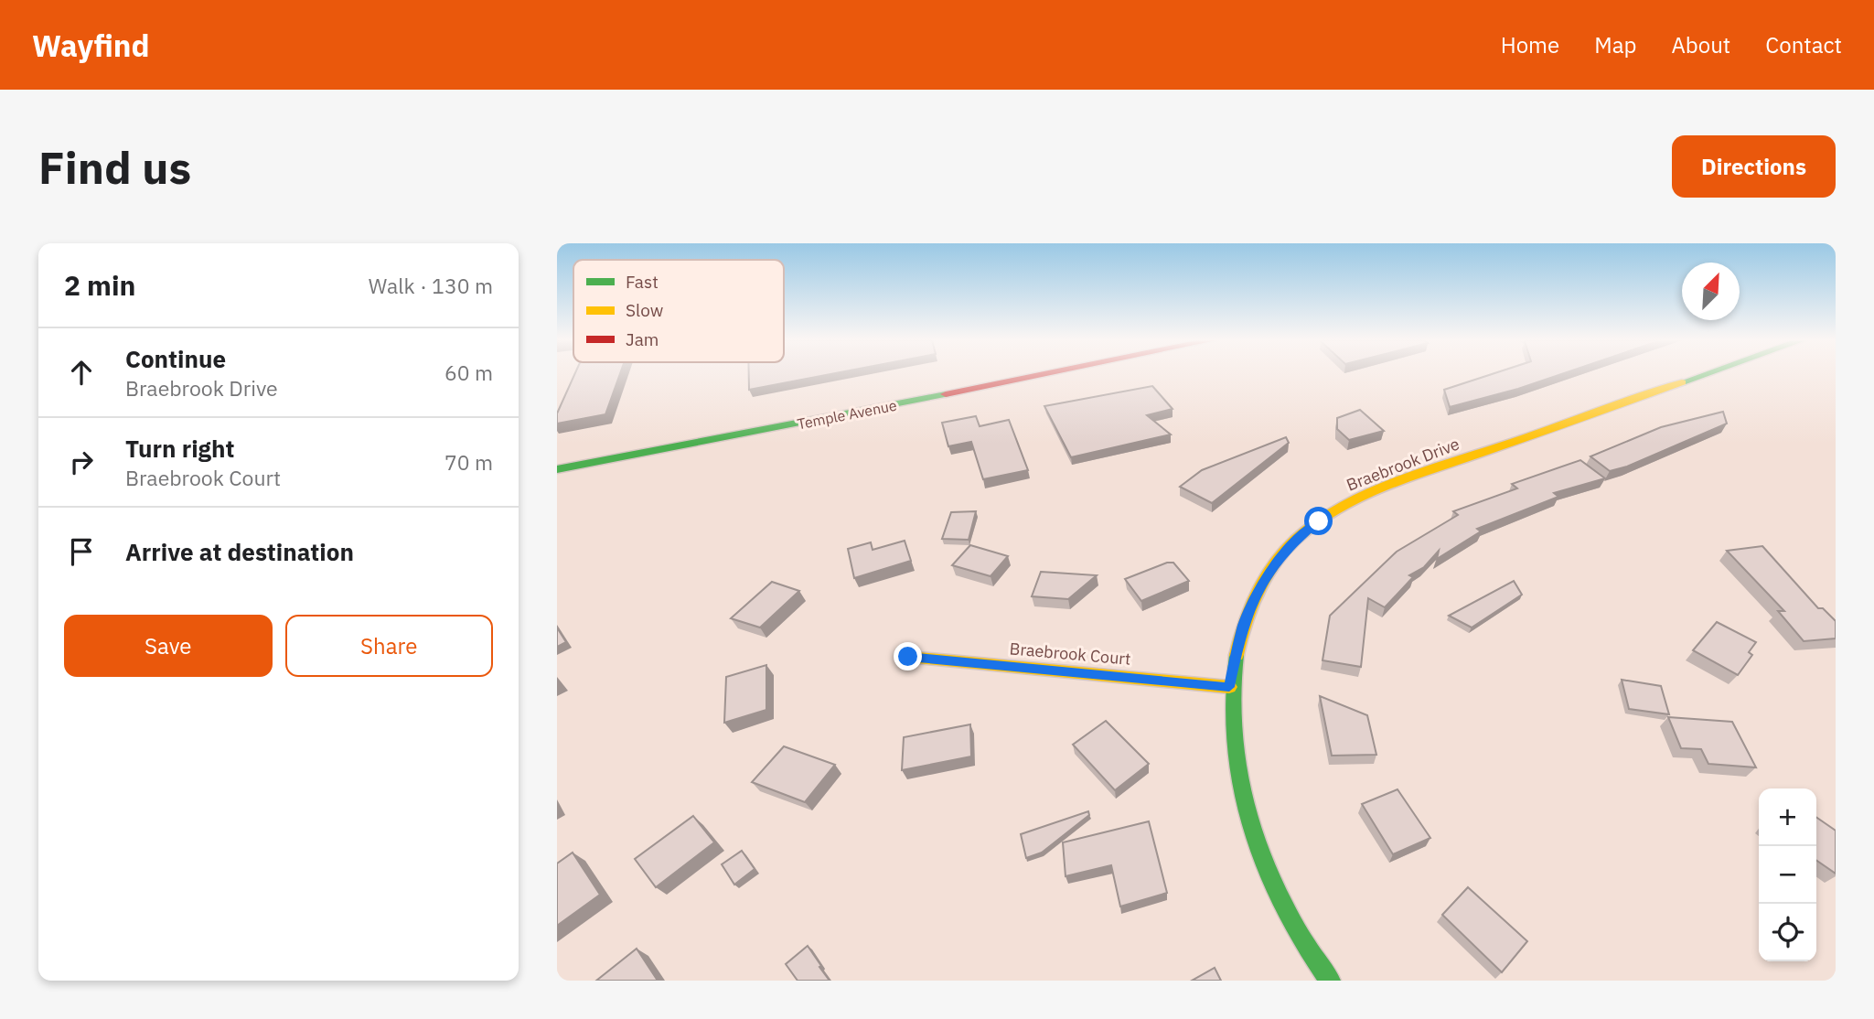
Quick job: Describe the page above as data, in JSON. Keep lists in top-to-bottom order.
{
  "streets": {
    "street": ["Temple Avenue", "Braebrook Drive", "Braebrook Court"]
  },
  "crossings": [
    ["Braebrook Drive", "Braebrook Court"]
  ],
  "legend": ["Fast", "Slow", "Jam"],
  "north": "top right",
  "page": {
    "header": "Wayfind",
    "nav": [
      "Home",
      "Map",
      "About",
      "Contact"
    ],
    "buttons": [
      "Directions",
      ["Save", "Share"]
    ],
    "title": "Find us",
    "heading": ["2 min", "Walk · 130 m"],
    "list": [
      ["Continue", "Braebrook Drive", "60 m"],
      ["Turn right", "Braebrook Court", "70 m"],
      "Arrive at destination"
    ],
    "map_buttons": ["+", "−"]
  }
}
